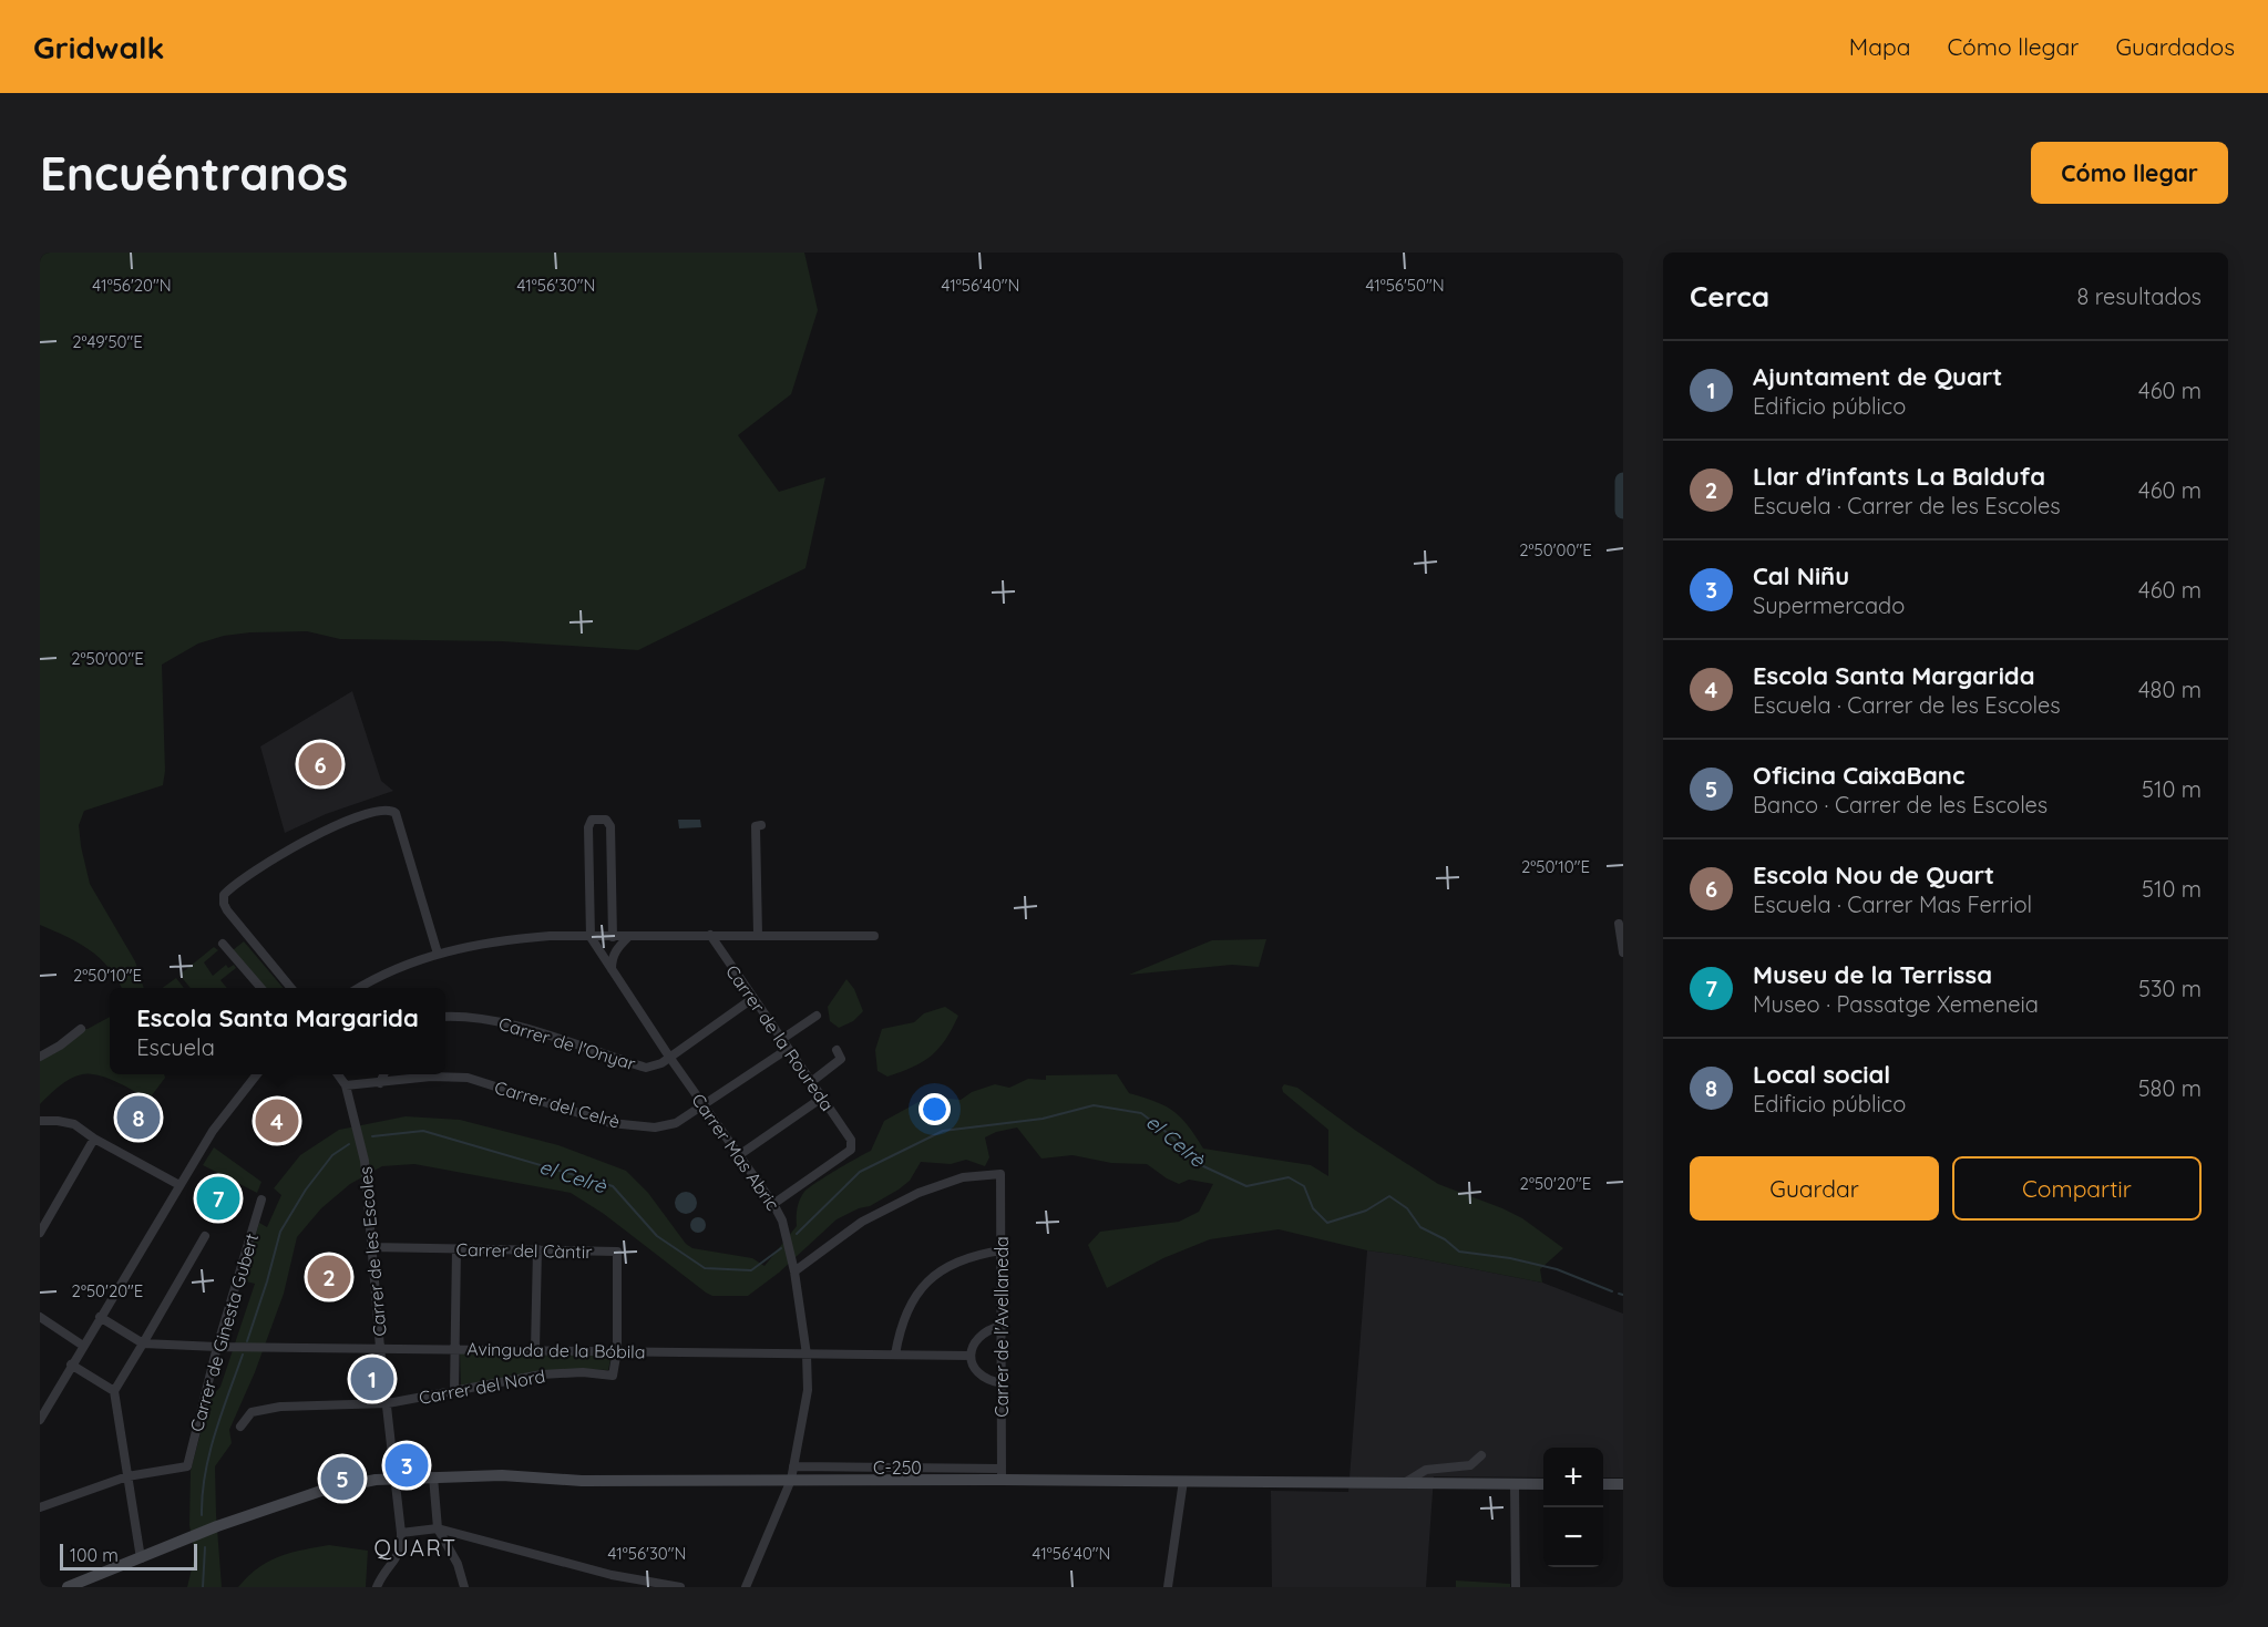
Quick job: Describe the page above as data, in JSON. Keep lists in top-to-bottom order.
{
  "streets": {
    "main road": ["C-250"],
    "street": [
      "Carrer de la Roureda",
      "Carrer de l'Onyar",
      "Carrer del Celrè",
      "Carrer Mas Abric",
      "Carrer del Càntir",
      "Carrer de les Escoles",
      "Carrer de l'Avellaneda",
      "Carrer de Ginesta Gubert",
      "Avinguda de la Bóbila",
      "Carrer del Nord"
    ]
  },
  "crossings": [
    ["Carrer de la Roureda", "Carrer de l'Onyar"],
    ["Carrer de la Roureda", "Carrer del Celrè"],
    ["Carrer de la Roureda", "Carrer Mas Abric"],
    ["Carrer de l'Onyar", "Carrer Mas Abric"],
    ["Carrer del Celrè", "Carrer Mas Abric"],
    ["Carrer del Celrè", "Carrer de les Escoles"],
    ["Carrer Mas Abric", "Carrer de l'Avellaneda"],
    ["Carrer Mas Abric", "Avinguda de la Bóbila"],
    ["Carrer Mas Abric", "C-250"],
    ["Carrer del Càntir", "Carrer de les Escoles"],
    ["Carrer del Càntir", "Avinguda de la Bóbila"],
    ["Carrer del Càntir", "Carrer del Nord"],
    ["Carrer de les Escoles", "Avinguda de la Bóbila"],
    ["Carrer de les Escoles", "Carrer del Nord"],
    ["Carrer de les Escoles", "C-250"],
    ["Carrer de l'Avellaneda", "C-250"],
    ["Carrer de Ginesta Gubert", "Avinguda de la Bóbila"],
    ["Avinguda de la Bóbila", "Carrer del Nord"]
  ],
  "districts": ["QUART"],
  "water": ["el Celrè"],
  "scale_bar": "100 m",
  "page": {
    "header": "Gridwalk",
    "nav": ["Mapa", "Cómo llegar", "Guardados"],
    "buttons": [
      "Cómo llegar",
      ["Guardar", "Compartir"]
    ],
    "title": "Encuéntranos",
    "heading": ["Cerca", "8 resultados"],
    "list": [
      {
        "mark": "1",
        "name": "Ajuntament de Quart",
        "note": "Edificio público",
        "value": "460 m"
      },
      {
        "mark": "2",
        "name": "Llar d'infants La Baldufa",
        "note": "Escuela · Carrer de les Escoles",
        "value": "460 m"
      },
      {
        "mark": "3",
        "name": "Cal Niñu",
        "note": "Supermercado",
        "value": "460 m"
      },
      {
        "mark": "4",
        "name": "Escola Santa Margarida",
        "note": "Escuela · Carrer de les Escoles",
        "value": "480 m"
      },
      {
        "mark": "5",
        "name": "Oficina CaixaBanc",
        "note": "Banco · Carrer de les Escoles",
        "value": "510 m"
      },
      {
        "mark": "6",
        "name": "Escola Nou de Quart",
        "note": "Escuela · Carrer Mas Ferriol",
        "value": "510 m"
      },
      {
        "mark": "7",
        "name": "Museu de la Terrissa",
        "note": "Museo · Passatge Xemeneia",
        "value": "530 m"
      },
      {
        "mark": "8",
        "name": "Local social",
        "note": "Edificio público",
        "value": "580 m"
      }
    ],
    "pins": [
      "6",
      "8",
      "4",
      "7",
      "2",
      "1",
      "3",
      "5"
    ],
    "popup": ["Escola Santa Margarida", "Escuela"],
    "map_buttons": ["+", "−"],
    "scale": "100 m"
  },
  "coordinates": [
    "41°56'20\"N",
    "41°56'30\"N",
    "41°56'40\"N",
    "41°56'50\"N",
    "2°49'50\"E",
    "2°50'00\"E",
    "2°50'10\"E",
    "2°50'20\"E"
  ]
}
